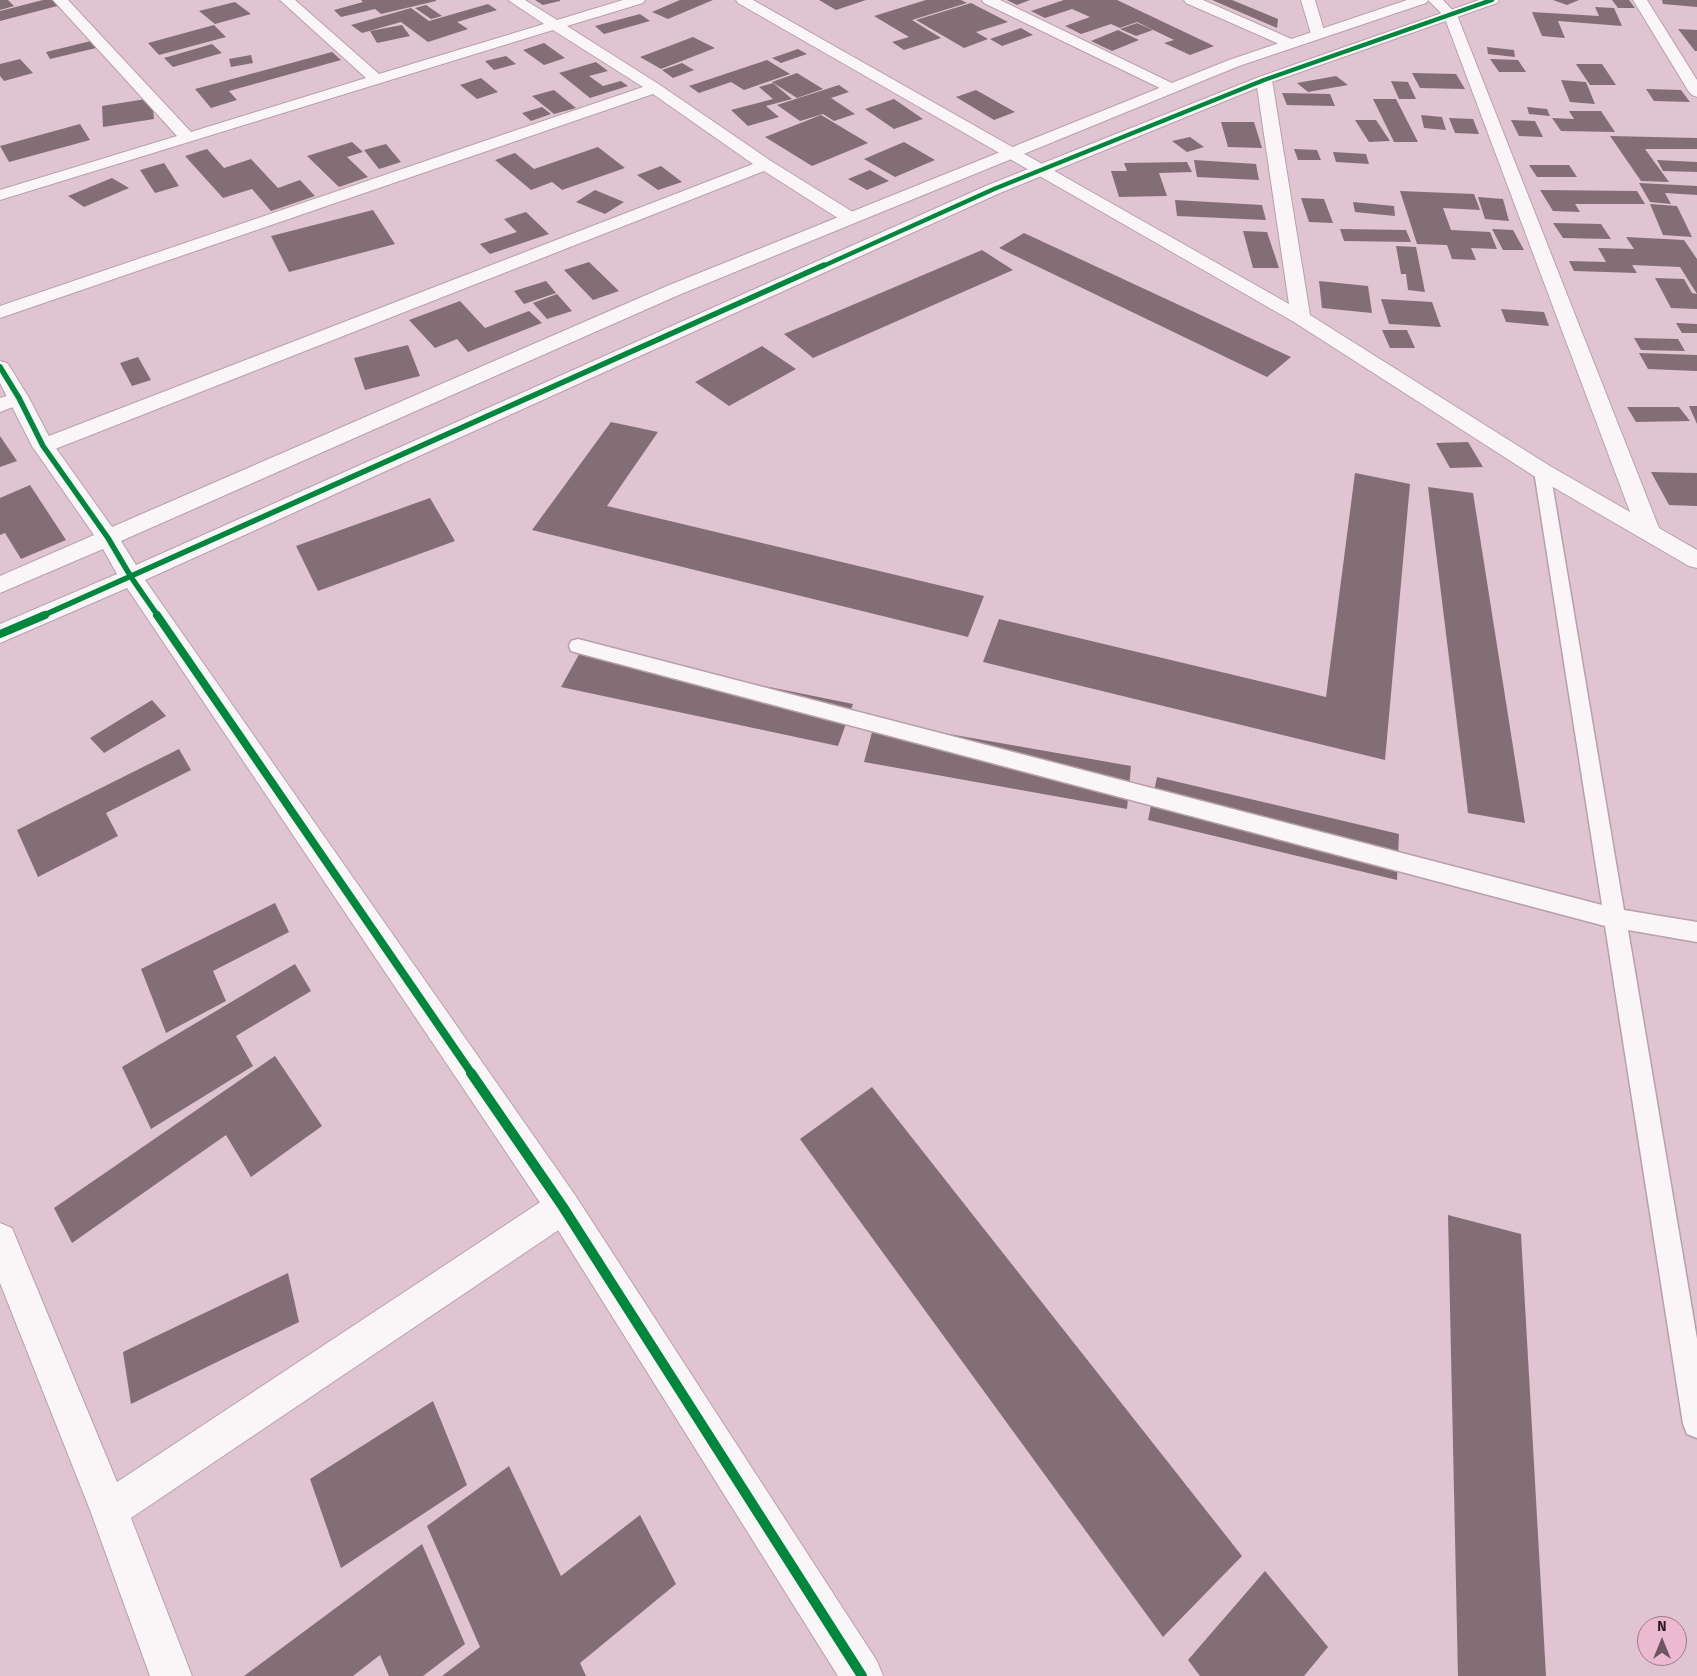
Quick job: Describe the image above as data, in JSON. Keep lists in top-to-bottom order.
{
  "north": "top"
}
